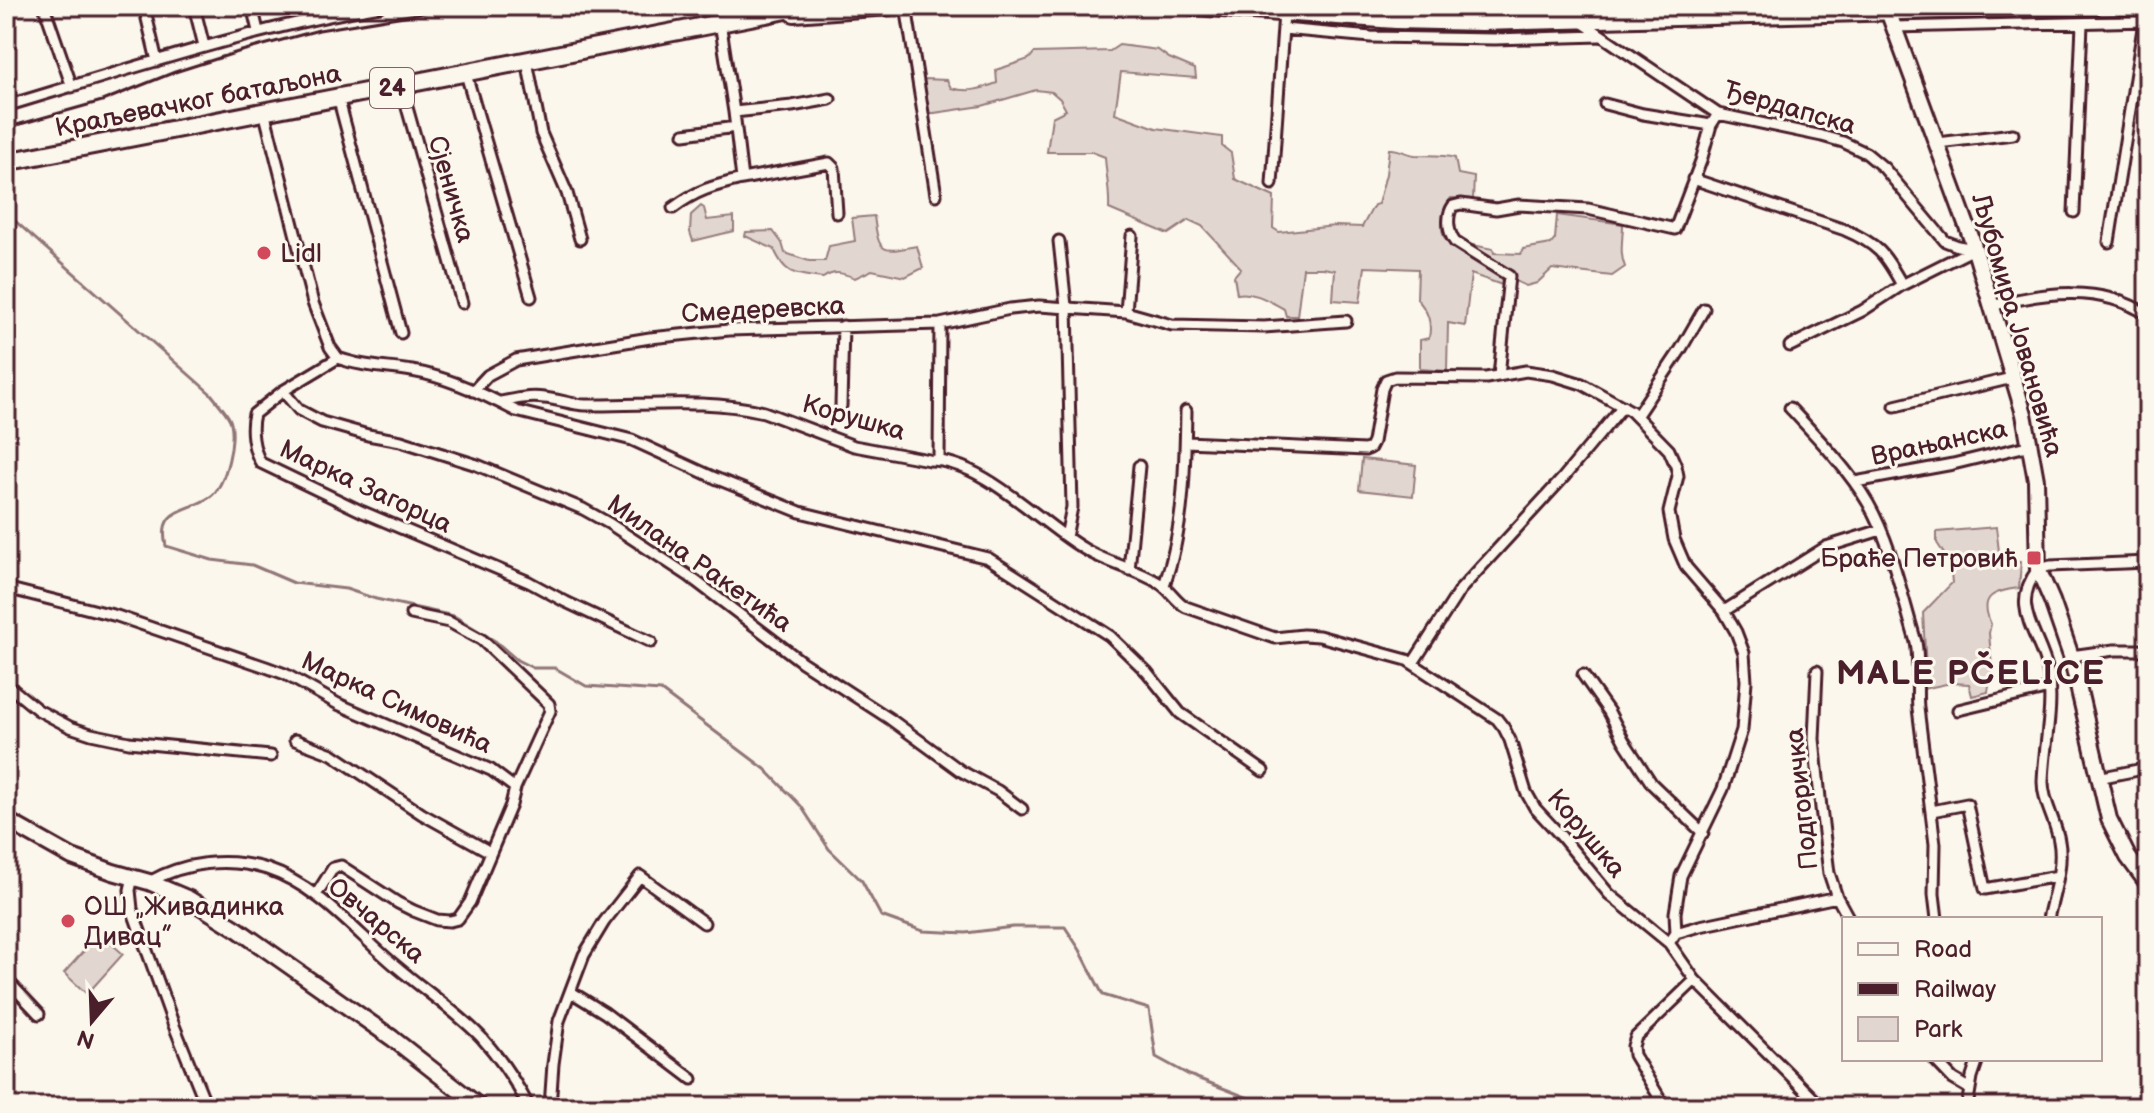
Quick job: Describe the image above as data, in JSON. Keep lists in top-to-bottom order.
{
  "streets": {
    "main road": ["24", "Краљевачког батаљона"],
    "street": [
      "Ђердапска",
      "Сјеничка",
      "Смедеревска",
      "Љубомира Јовановића",
      "Корушка",
      "Врањанска",
      "Марка Загорца",
      "Милана Ракетића",
      "Марка Симовића",
      "Подгоричка",
      "Овчарска"
    ]
  },
  "crossings": [
    ["Краљевачког батаљона", "Сјеничка"],
    ["Ђердапска", "Љубомира Јовановића"],
    ["Љубомира Јовановића", "Врањанска"],
    ["Марка Загорца", "Милана Ракетића"]
  ],
  "districts": ["MALE PČELICE"],
  "places": {
    "other": ["Lidl", "ОШ „Живадинка Дивац”"],
    "transit": ["Браће Петровић"]
  },
  "legend": ["Road", "Railway", "Park"],
  "north": "bottom"
}
